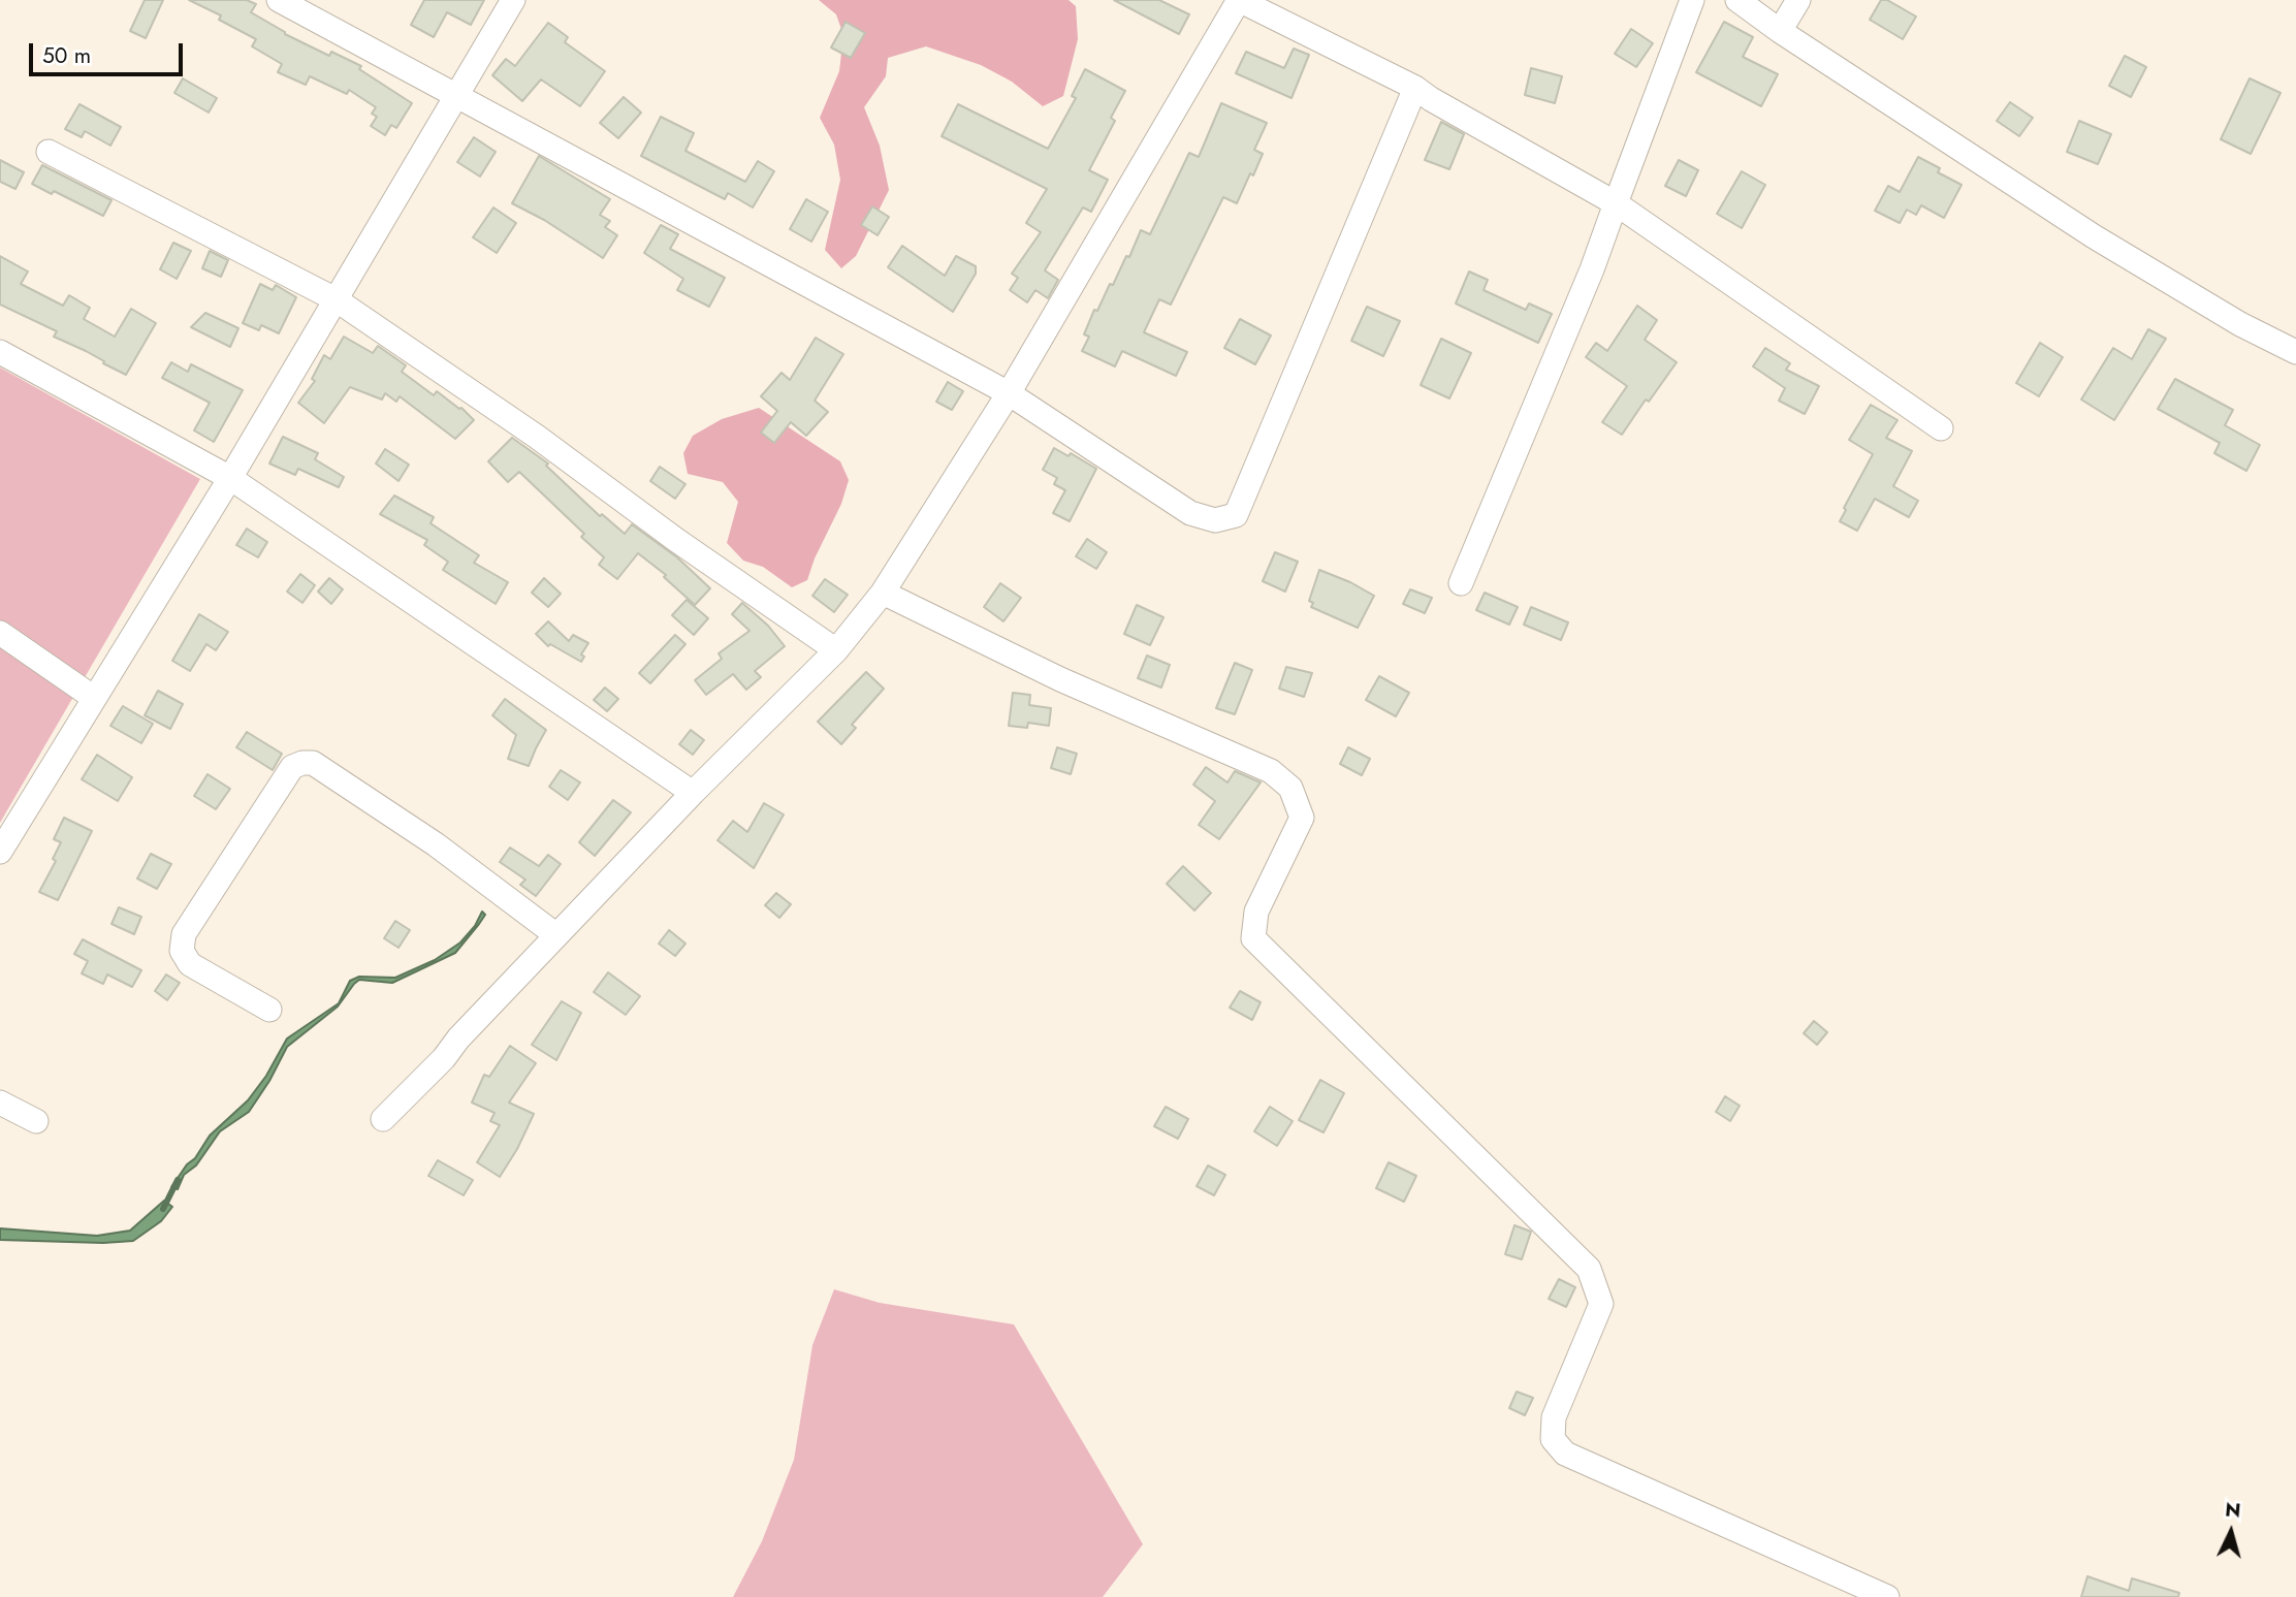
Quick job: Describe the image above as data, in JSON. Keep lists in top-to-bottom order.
{
  "scale_bar": "50 m",
  "north": "top"
}
